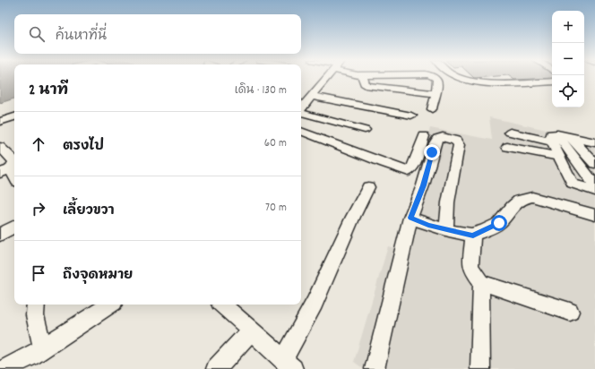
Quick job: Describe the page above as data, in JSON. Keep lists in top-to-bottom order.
{
  "page": {
    "map_buttons": ["+", "−"],
    "search": "ค้นหาที่นี่",
    "heading": ["2 นาที", "เดิน · 130 m"],
    "list": [
      ["ตรงไป", "60 m"],
      ["เลี้ยวขวา", "70 m"],
      "ถึงจุดหมาย"
    ]
  }
}
